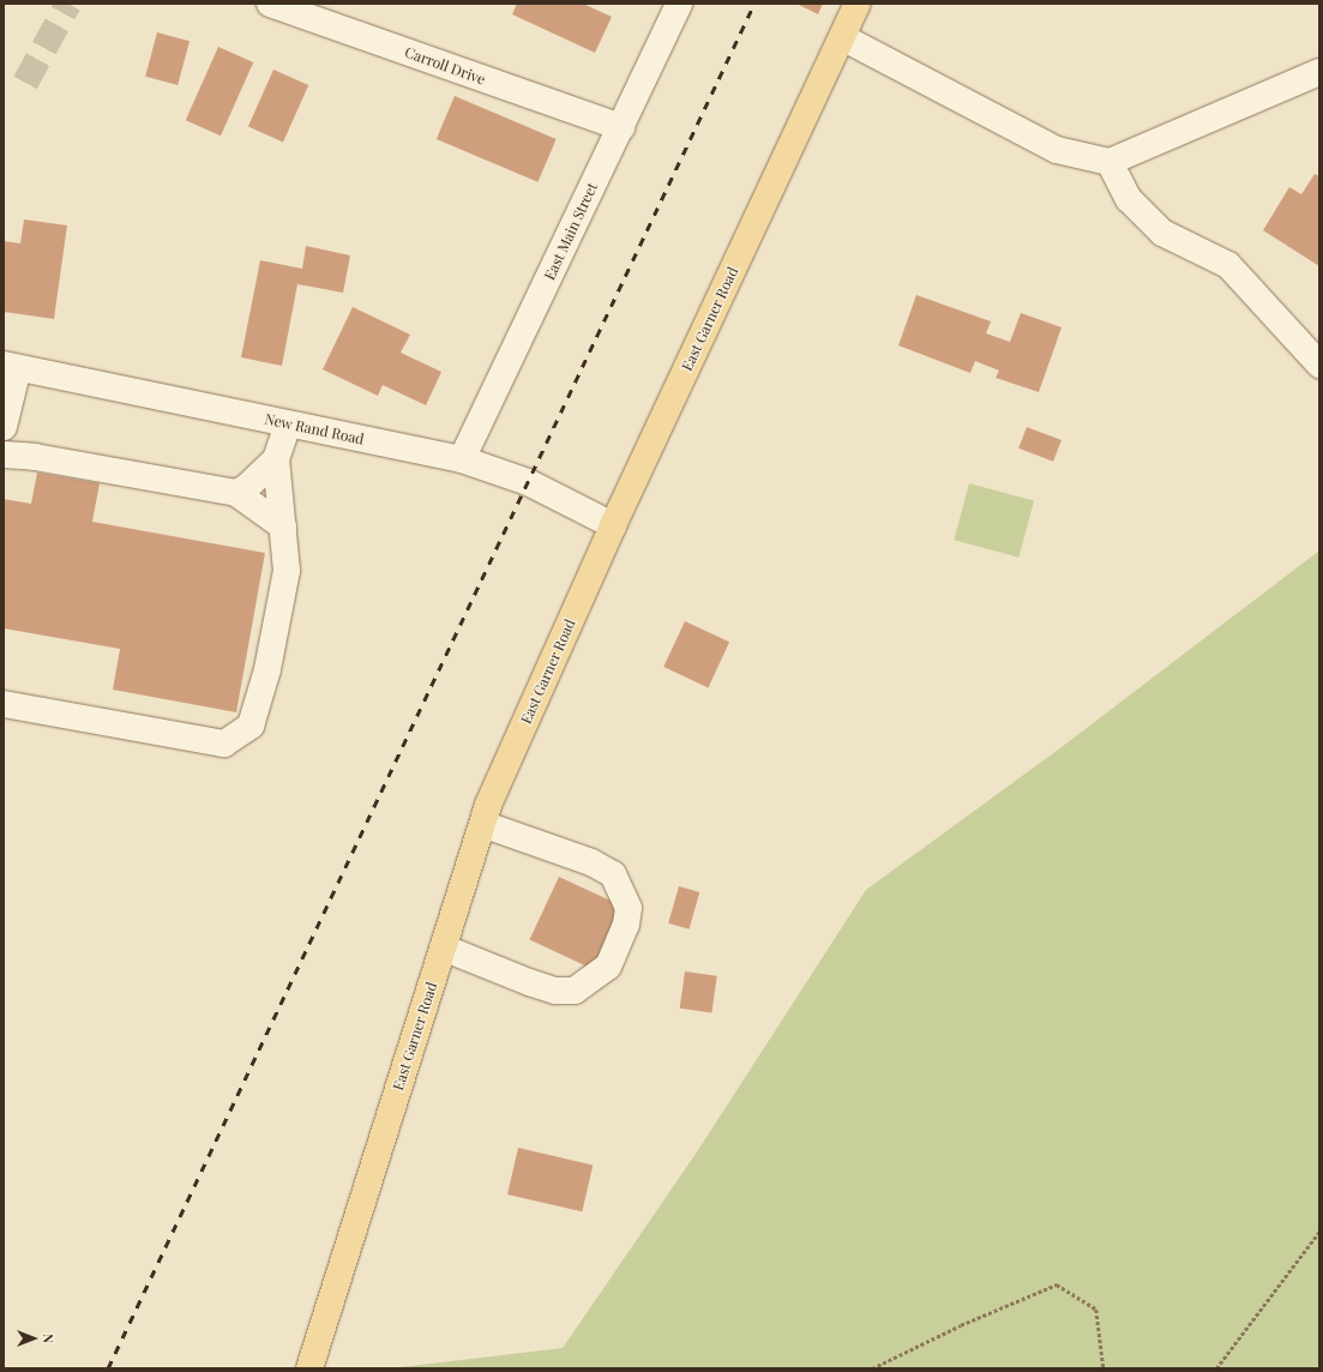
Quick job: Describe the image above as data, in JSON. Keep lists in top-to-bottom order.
{
  "streets": {
    "main road": ["East Garner Road"],
    "street": ["Carroll Drive", "East Main Street", "New Rand Road"]
  },
  "crossings": [
    ["Carroll Drive", "East Main Street"],
    ["East Main Street", "New Rand Road"],
    ["East Garner Road", "New Rand Road"]
  ],
  "north": "right"
}
